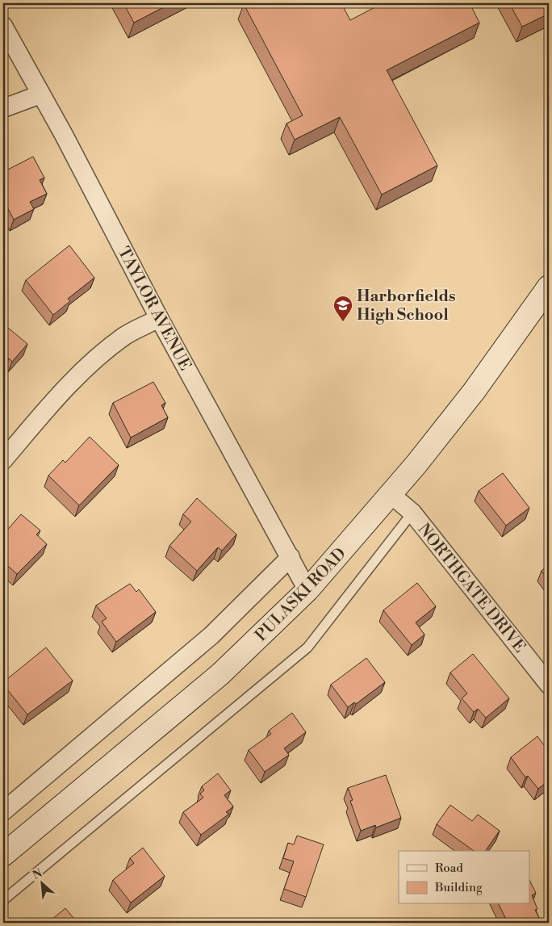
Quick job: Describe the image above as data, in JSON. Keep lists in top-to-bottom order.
{
  "streets": {
    "main road": ["PULASKI ROAD"],
    "street": ["TAYLOR AVENUE", "NORTHGATE DRIVE"]
  },
  "crossings": [
    ["TAYLOR AVENUE", "PULASKI ROAD"],
    ["NORTHGATE DRIVE", "PULASKI ROAD"]
  ],
  "places": {
    "school or university": ["Harborfields High School"]
  },
  "legend": ["Road", "Building"],
  "north": "top left"
}
